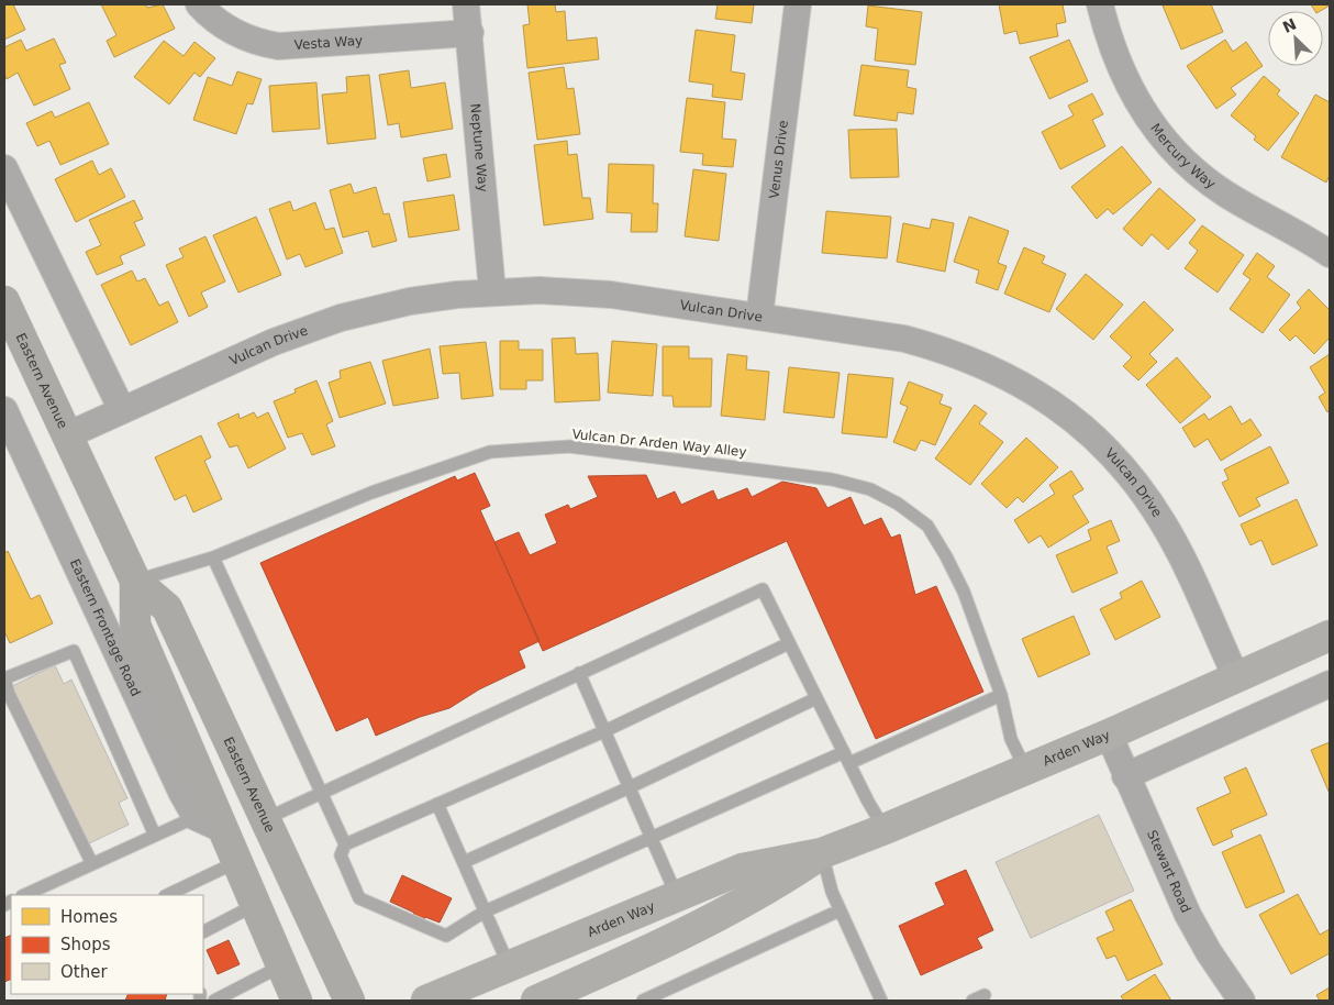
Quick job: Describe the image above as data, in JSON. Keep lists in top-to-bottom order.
{
  "streets": {
    "main road": ["Eastern Avenue", "Arden Way"],
    "street": [
      "Vesta Way",
      "Neptune Way",
      "Mercury Way",
      "Venus Drive",
      "Vulcan Drive",
      "Eastern Frontage Road",
      "Stewart Road"
    ],
    "lane": ["Vulcan Dr Arden Way Alley"]
  },
  "crossings": [
    ["Vesta Way", "Neptune Way"],
    ["Neptune Way", "Vulcan Drive"],
    ["Venus Drive", "Vulcan Drive"],
    ["Vulcan Drive", "Eastern Avenue"],
    ["Vulcan Drive", "Arden Way"],
    ["Eastern Avenue", "Vulcan Dr Arden Way Alley"],
    ["Eastern Avenue", "Eastern Frontage Road"],
    ["Vulcan Dr Arden Way Alley", "Arden Way"],
    ["Arden Way", "Stewart Road"]
  ],
  "legend": ["Homes", "Shops", "Other"],
  "north": "top left"
}
